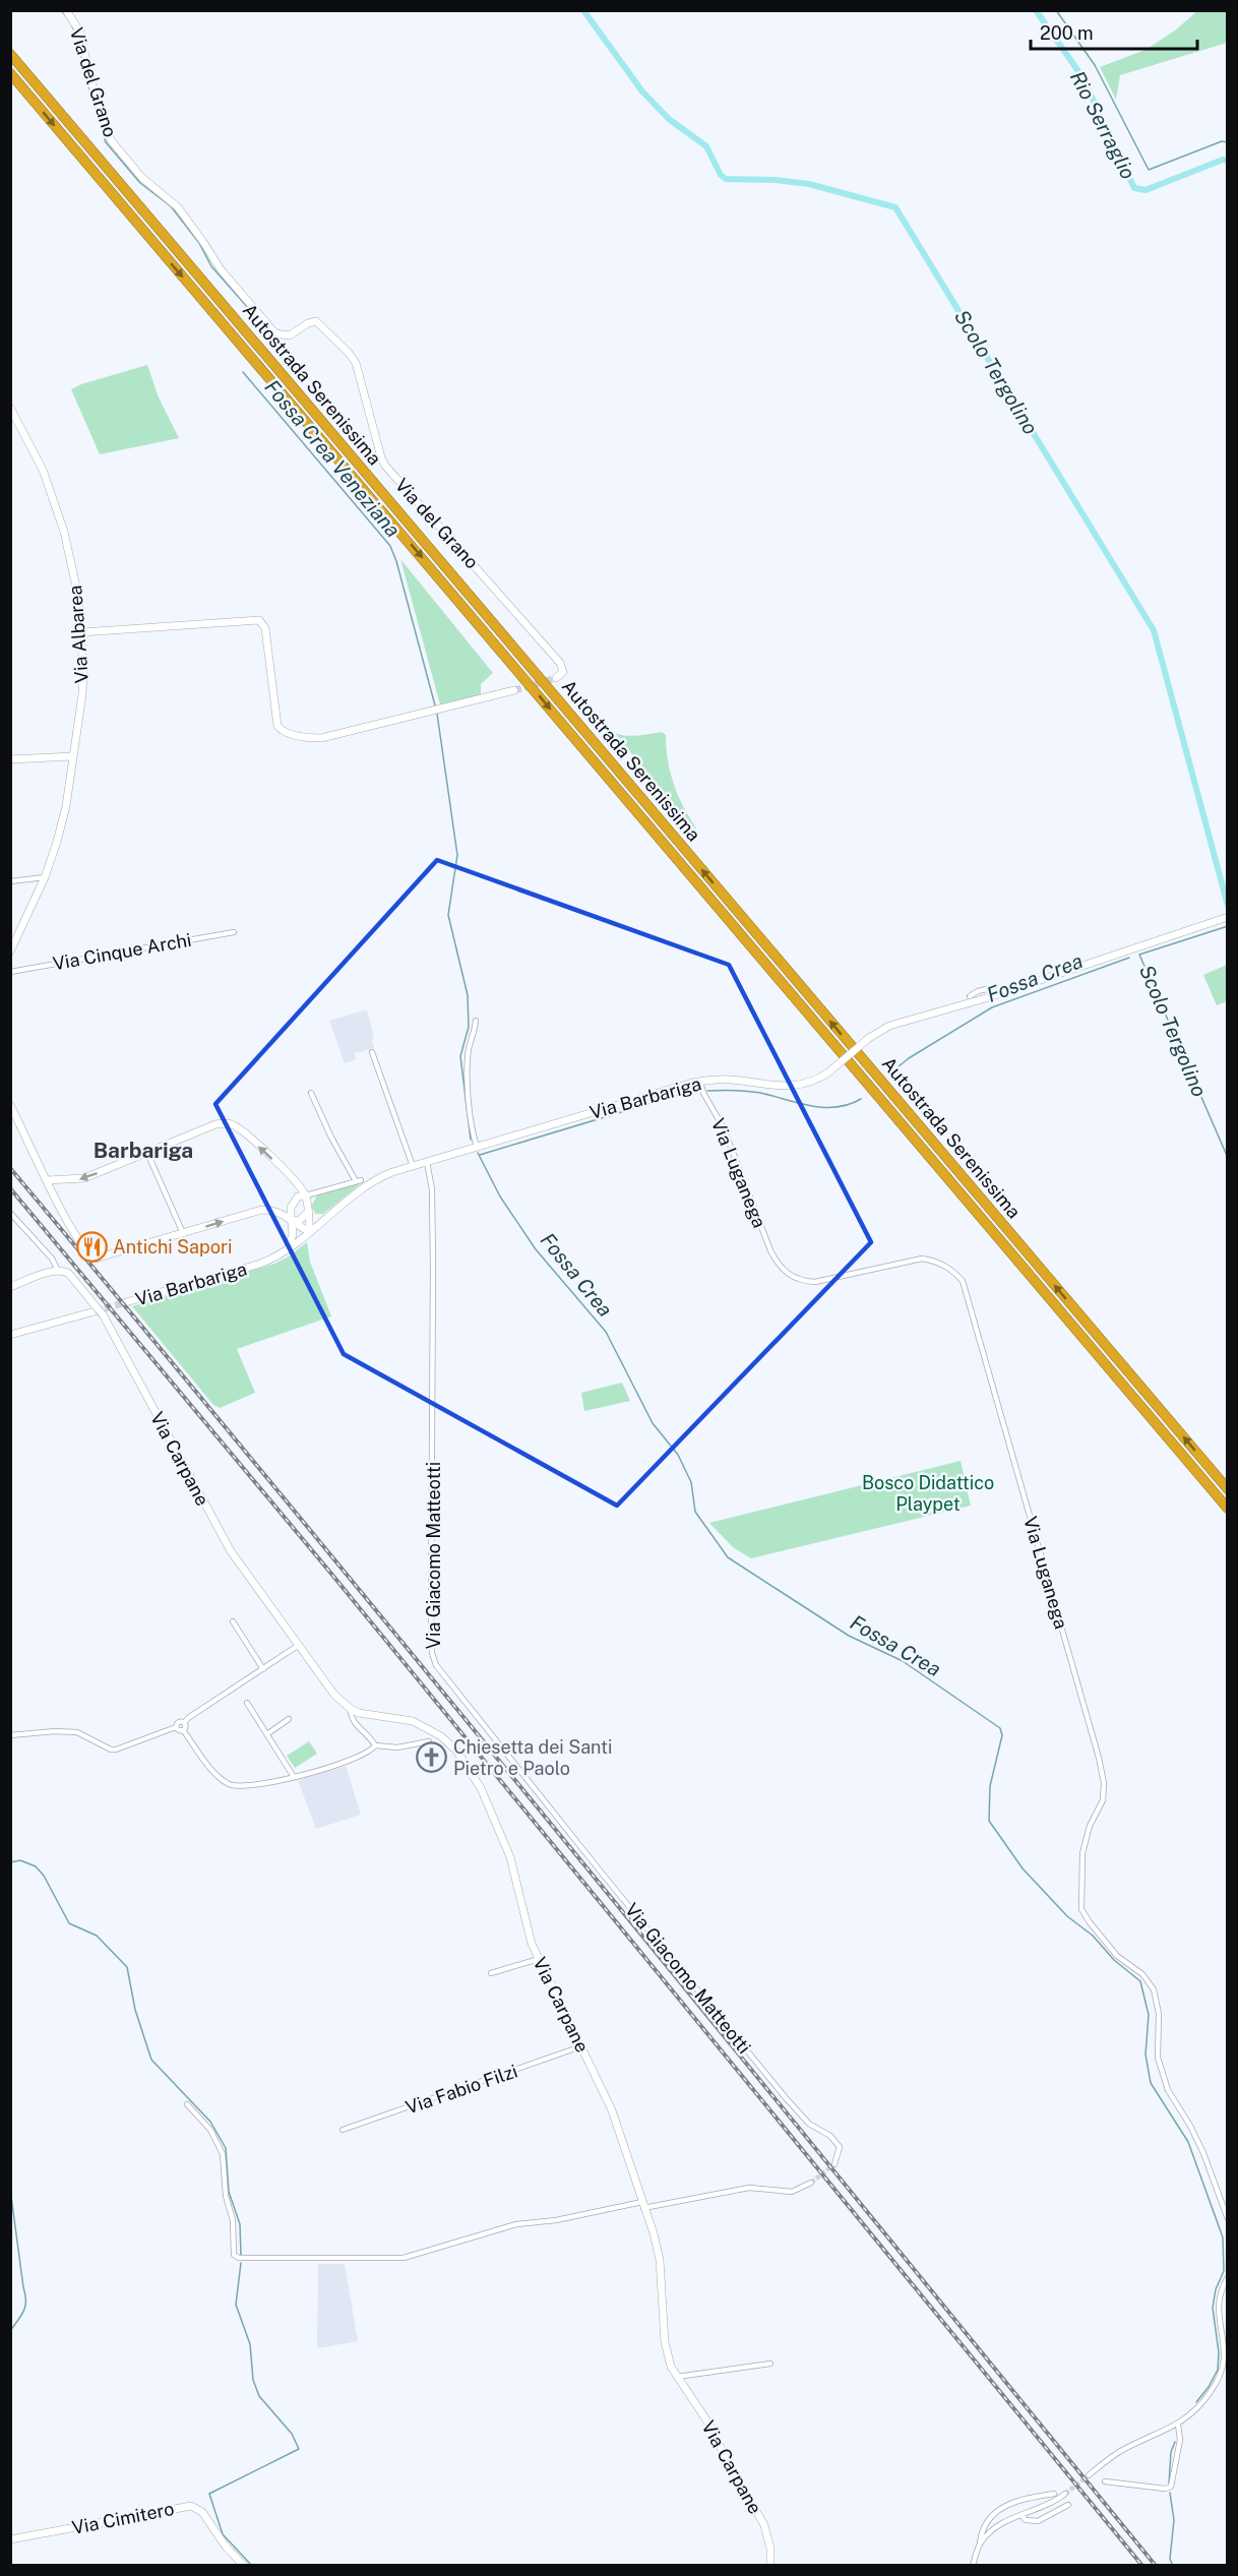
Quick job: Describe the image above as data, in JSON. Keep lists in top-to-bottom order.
{
  "streets": {
    "highway": ["Autostrada Serenissima"],
    "street": [
      "Via del Grano",
      "Via Albarea",
      "Via Cinque Archi",
      "Via Barbariga",
      "Via Luganega",
      "Via Carpane",
      "Via Giacomo Matteotti",
      "Via Fabio Filzi",
      "Via Cimitero"
    ]
  },
  "crossings": [
    ["Via Barbariga", "Via Luganega"],
    ["Via Barbariga", "Via Giacomo Matteotti"],
    ["Via Carpane", "Via Fabio Filzi"]
  ],
  "districts": ["Barbariga"],
  "water": [
    "Rio Serraglio",
    "Scolo Tergolino",
    "Fossa Crea Veneziana",
    "Fossa Crea"
  ],
  "parks": ["Bosco Didattico Playpet"],
  "places": {
    "restaurant": ["Antichi Sapori"],
    "church": ["Chiesetta dei Santi Pietro e Paolo"]
  },
  "scale_bar": "200 m"
}
